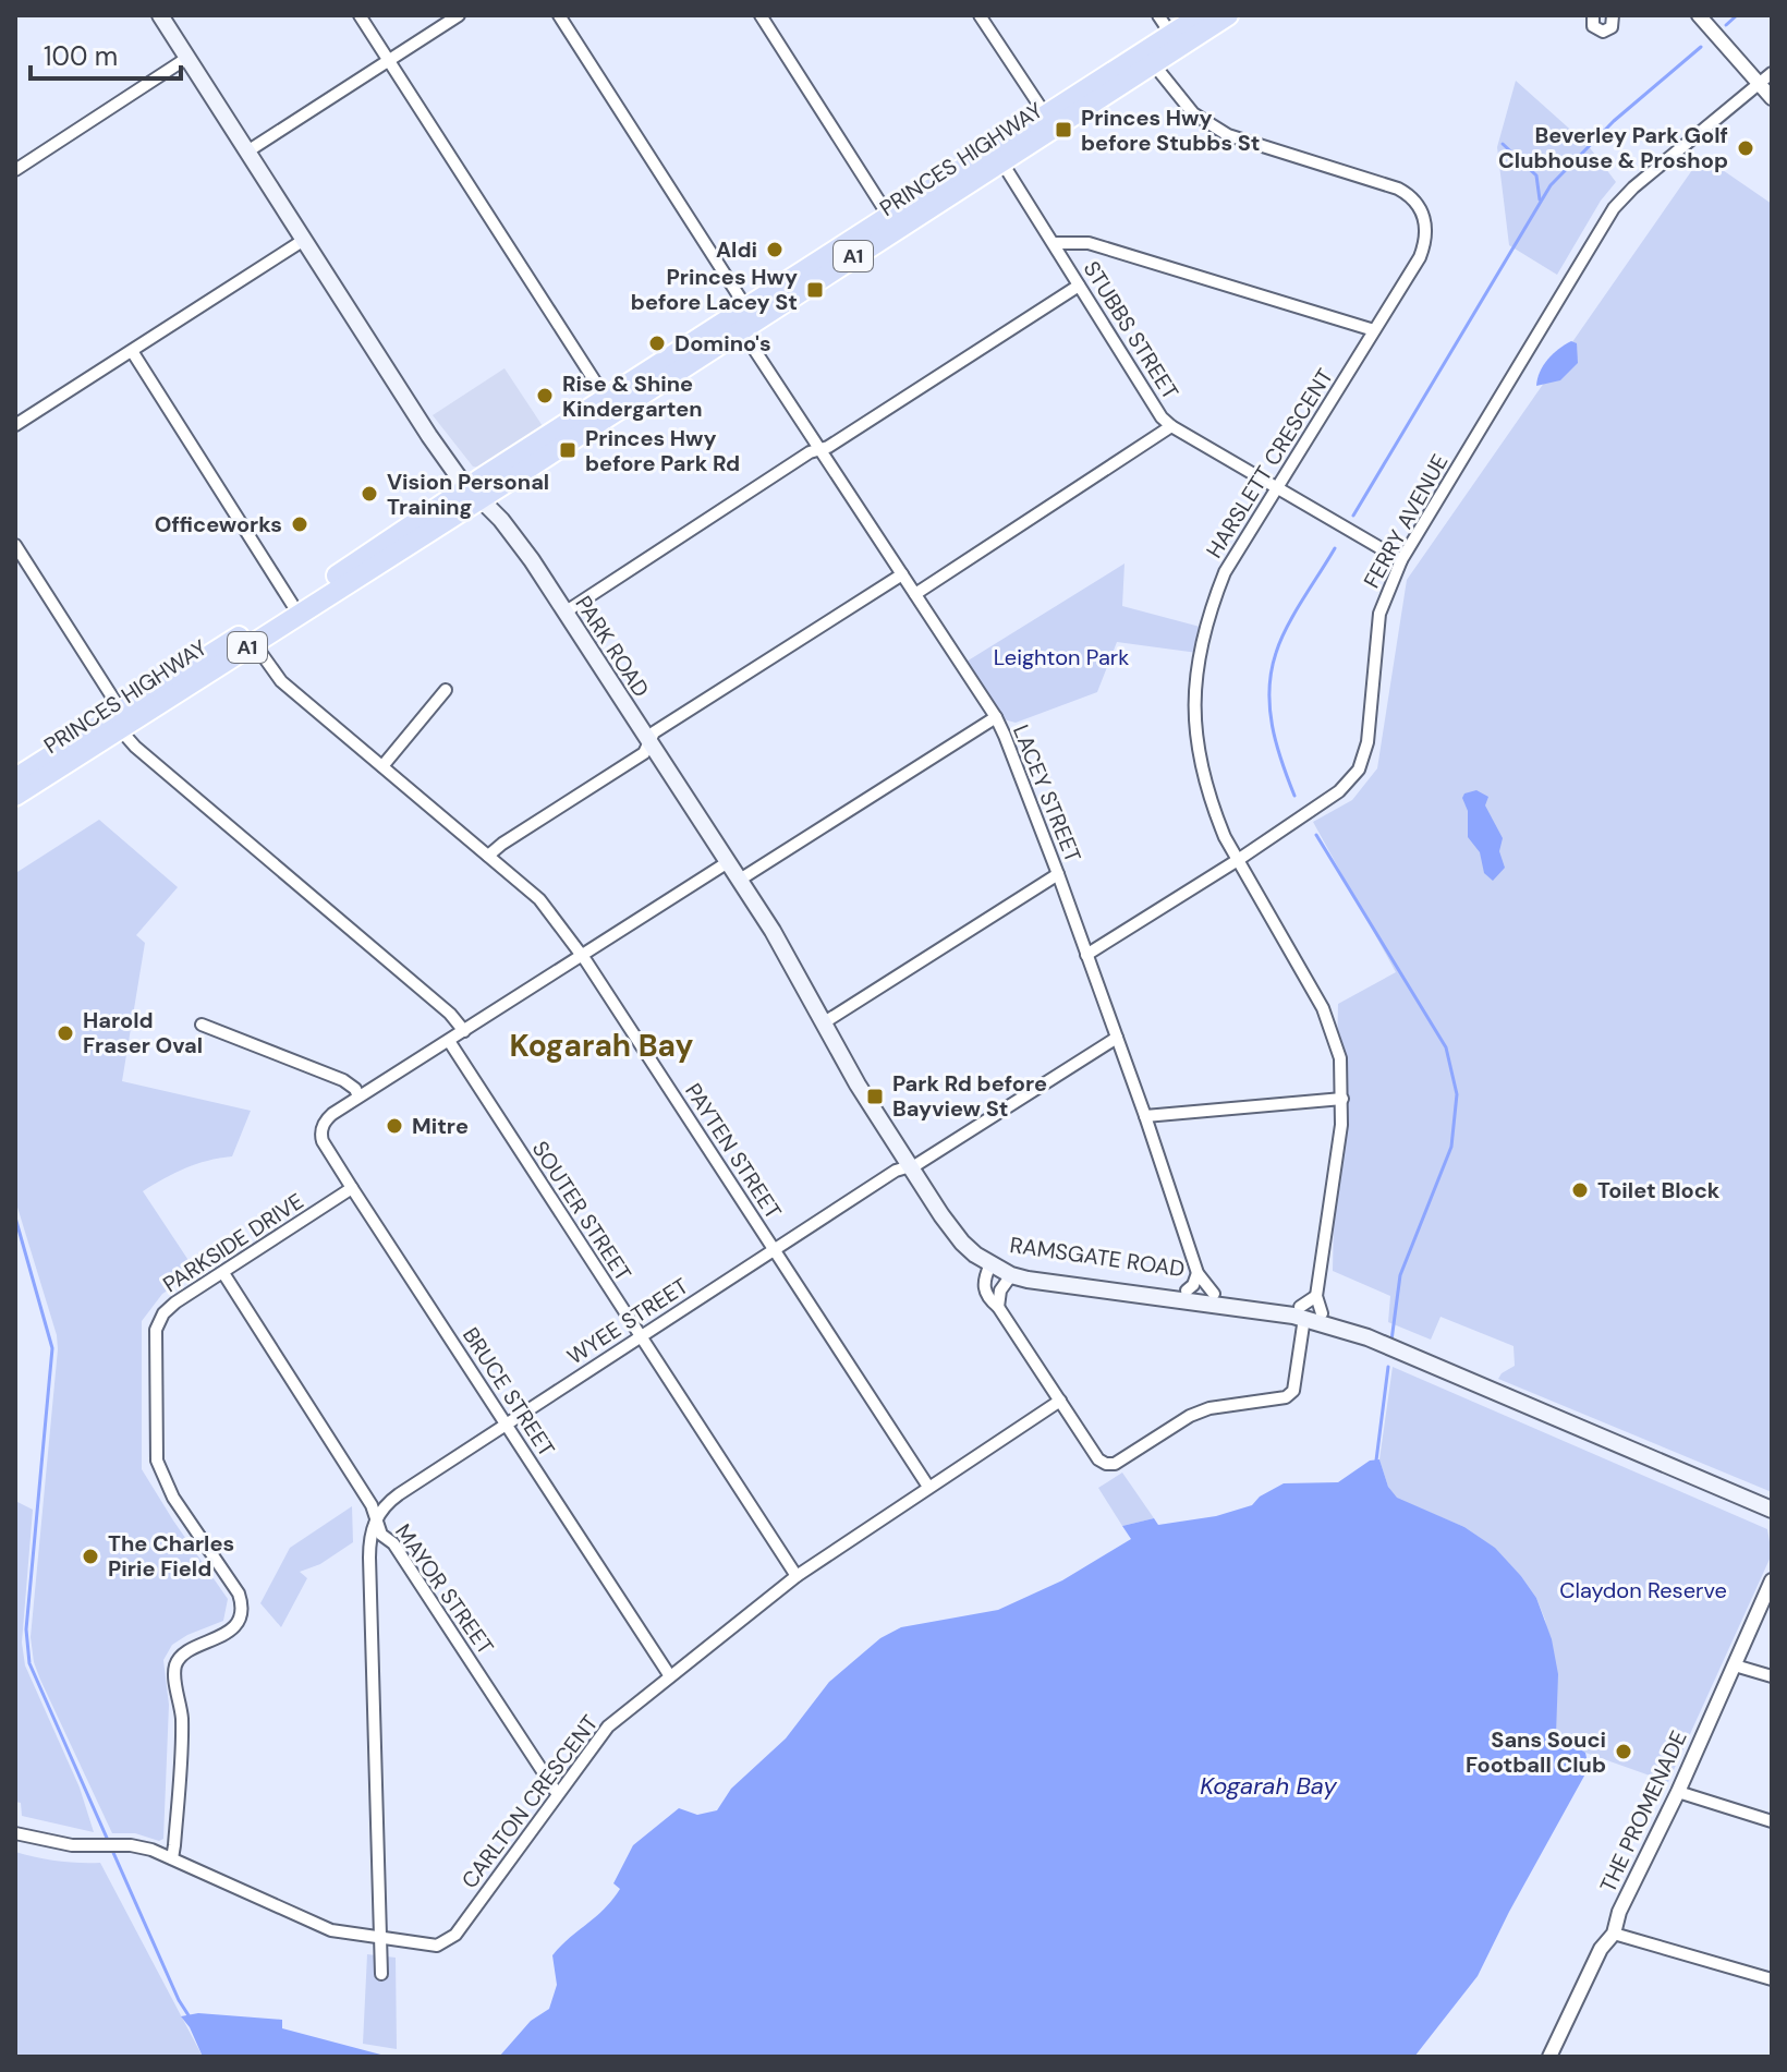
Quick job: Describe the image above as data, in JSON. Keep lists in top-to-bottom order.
{
  "streets": {
    "highway": ["PRINCES HIGHWAY", "A1"],
    "main road": ["PARK ROAD", "RAMSGATE ROAD"],
    "street": [
      "STUBBS STREET",
      "HARSLETT CRESCENT",
      "FERRY AVENUE",
      "LACEY STREET",
      "PAYTEN STREET",
      "SOUTER STREET",
      "PARKSIDE DRIVE",
      "WYEE STREET",
      "BRUCE STREET",
      "MAYOR STREET",
      "CARLTON CRESCENT",
      "THE PROMENADE"
    ]
  },
  "crossings": [
    ["PRINCES HIGHWAY", "STUBBS STREET"],
    ["PRINCES HIGHWAY", "HARSLETT CRESCENT"],
    ["PRINCES HIGHWAY", "PARK ROAD"],
    ["PRINCES HIGHWAY", "LACEY STREET"],
    ["PRINCES HIGHWAY", "PAYTEN STREET"],
    ["STUBBS STREET", "HARSLETT CRESCENT"],
    ["STUBBS STREET", "FERRY AVENUE"],
    ["HARSLETT CRESCENT", "FERRY AVENUE"],
    ["HARSLETT CRESCENT", "RAMSGATE ROAD"],
    ["FERRY AVENUE", "LACEY STREET"],
    ["PARK ROAD", "RAMSGATE ROAD"],
    ["PARK ROAD", "WYEE STREET"],
    ["LACEY STREET", "RAMSGATE ROAD"],
    ["LACEY STREET", "WYEE STREET"],
    ["PAYTEN STREET", "WYEE STREET"],
    ["PAYTEN STREET", "CARLTON CRESCENT"],
    ["SOUTER STREET", "WYEE STREET"],
    ["SOUTER STREET", "CARLTON CRESCENT"],
    ["PARKSIDE DRIVE", "BRUCE STREET"],
    ["PARKSIDE DRIVE", "MAYOR STREET"],
    ["PARKSIDE DRIVE", "CARLTON CRESCENT"],
    ["WYEE STREET", "BRUCE STREET"],
    ["WYEE STREET", "MAYOR STREET"],
    ["BRUCE STREET", "CARLTON CRESCENT"],
    ["MAYOR STREET", "CARLTON CRESCENT"]
  ],
  "districts": ["Kogarah Bay"],
  "water": ["Kogarah Bay"],
  "parks": ["Leighton Park", "Claydon Reserve"],
  "places": {
    "transit": [
      "Princes Hwy before Stubbs St",
      "Princes Hwy before Lacey St",
      "Princes Hwy before Park Rd",
      "Park Rd before Bayview St"
    ],
    "other": [
      "Beverley Park Golf Clubhouse & Proshop",
      "Aldi",
      "Domino's",
      "Rise & Shine Kindergarten",
      "Vision Personal Training",
      "Officeworks",
      "Harold Fraser Oval",
      "Mitre",
      "Toilet Block",
      "The Charles Pirie Field",
      "Sans Souci Football Club"
    ]
  },
  "scale_bar": "100 m"
}
